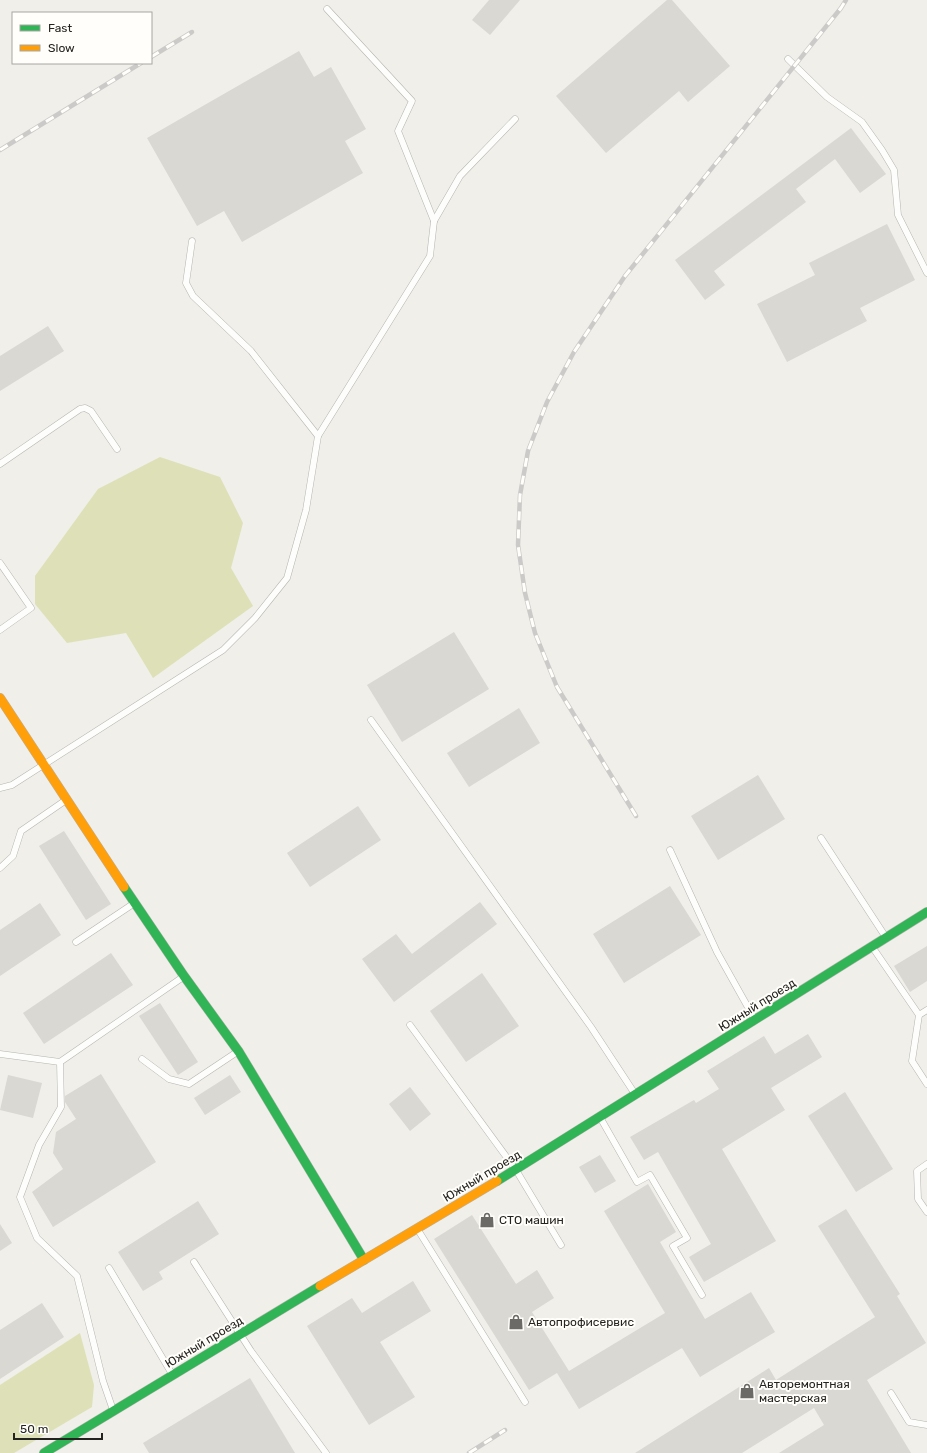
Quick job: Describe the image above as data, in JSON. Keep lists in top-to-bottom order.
{
  "streets": {
    "street": ["Южный проезд"]
  },
  "places": {
    "shop": ["СТО машин", "Автопрофисервис", "Авторемонтная мастерская"]
  },
  "legend": ["Fast", "Slow"],
  "scale_bar": "50 m"
}
